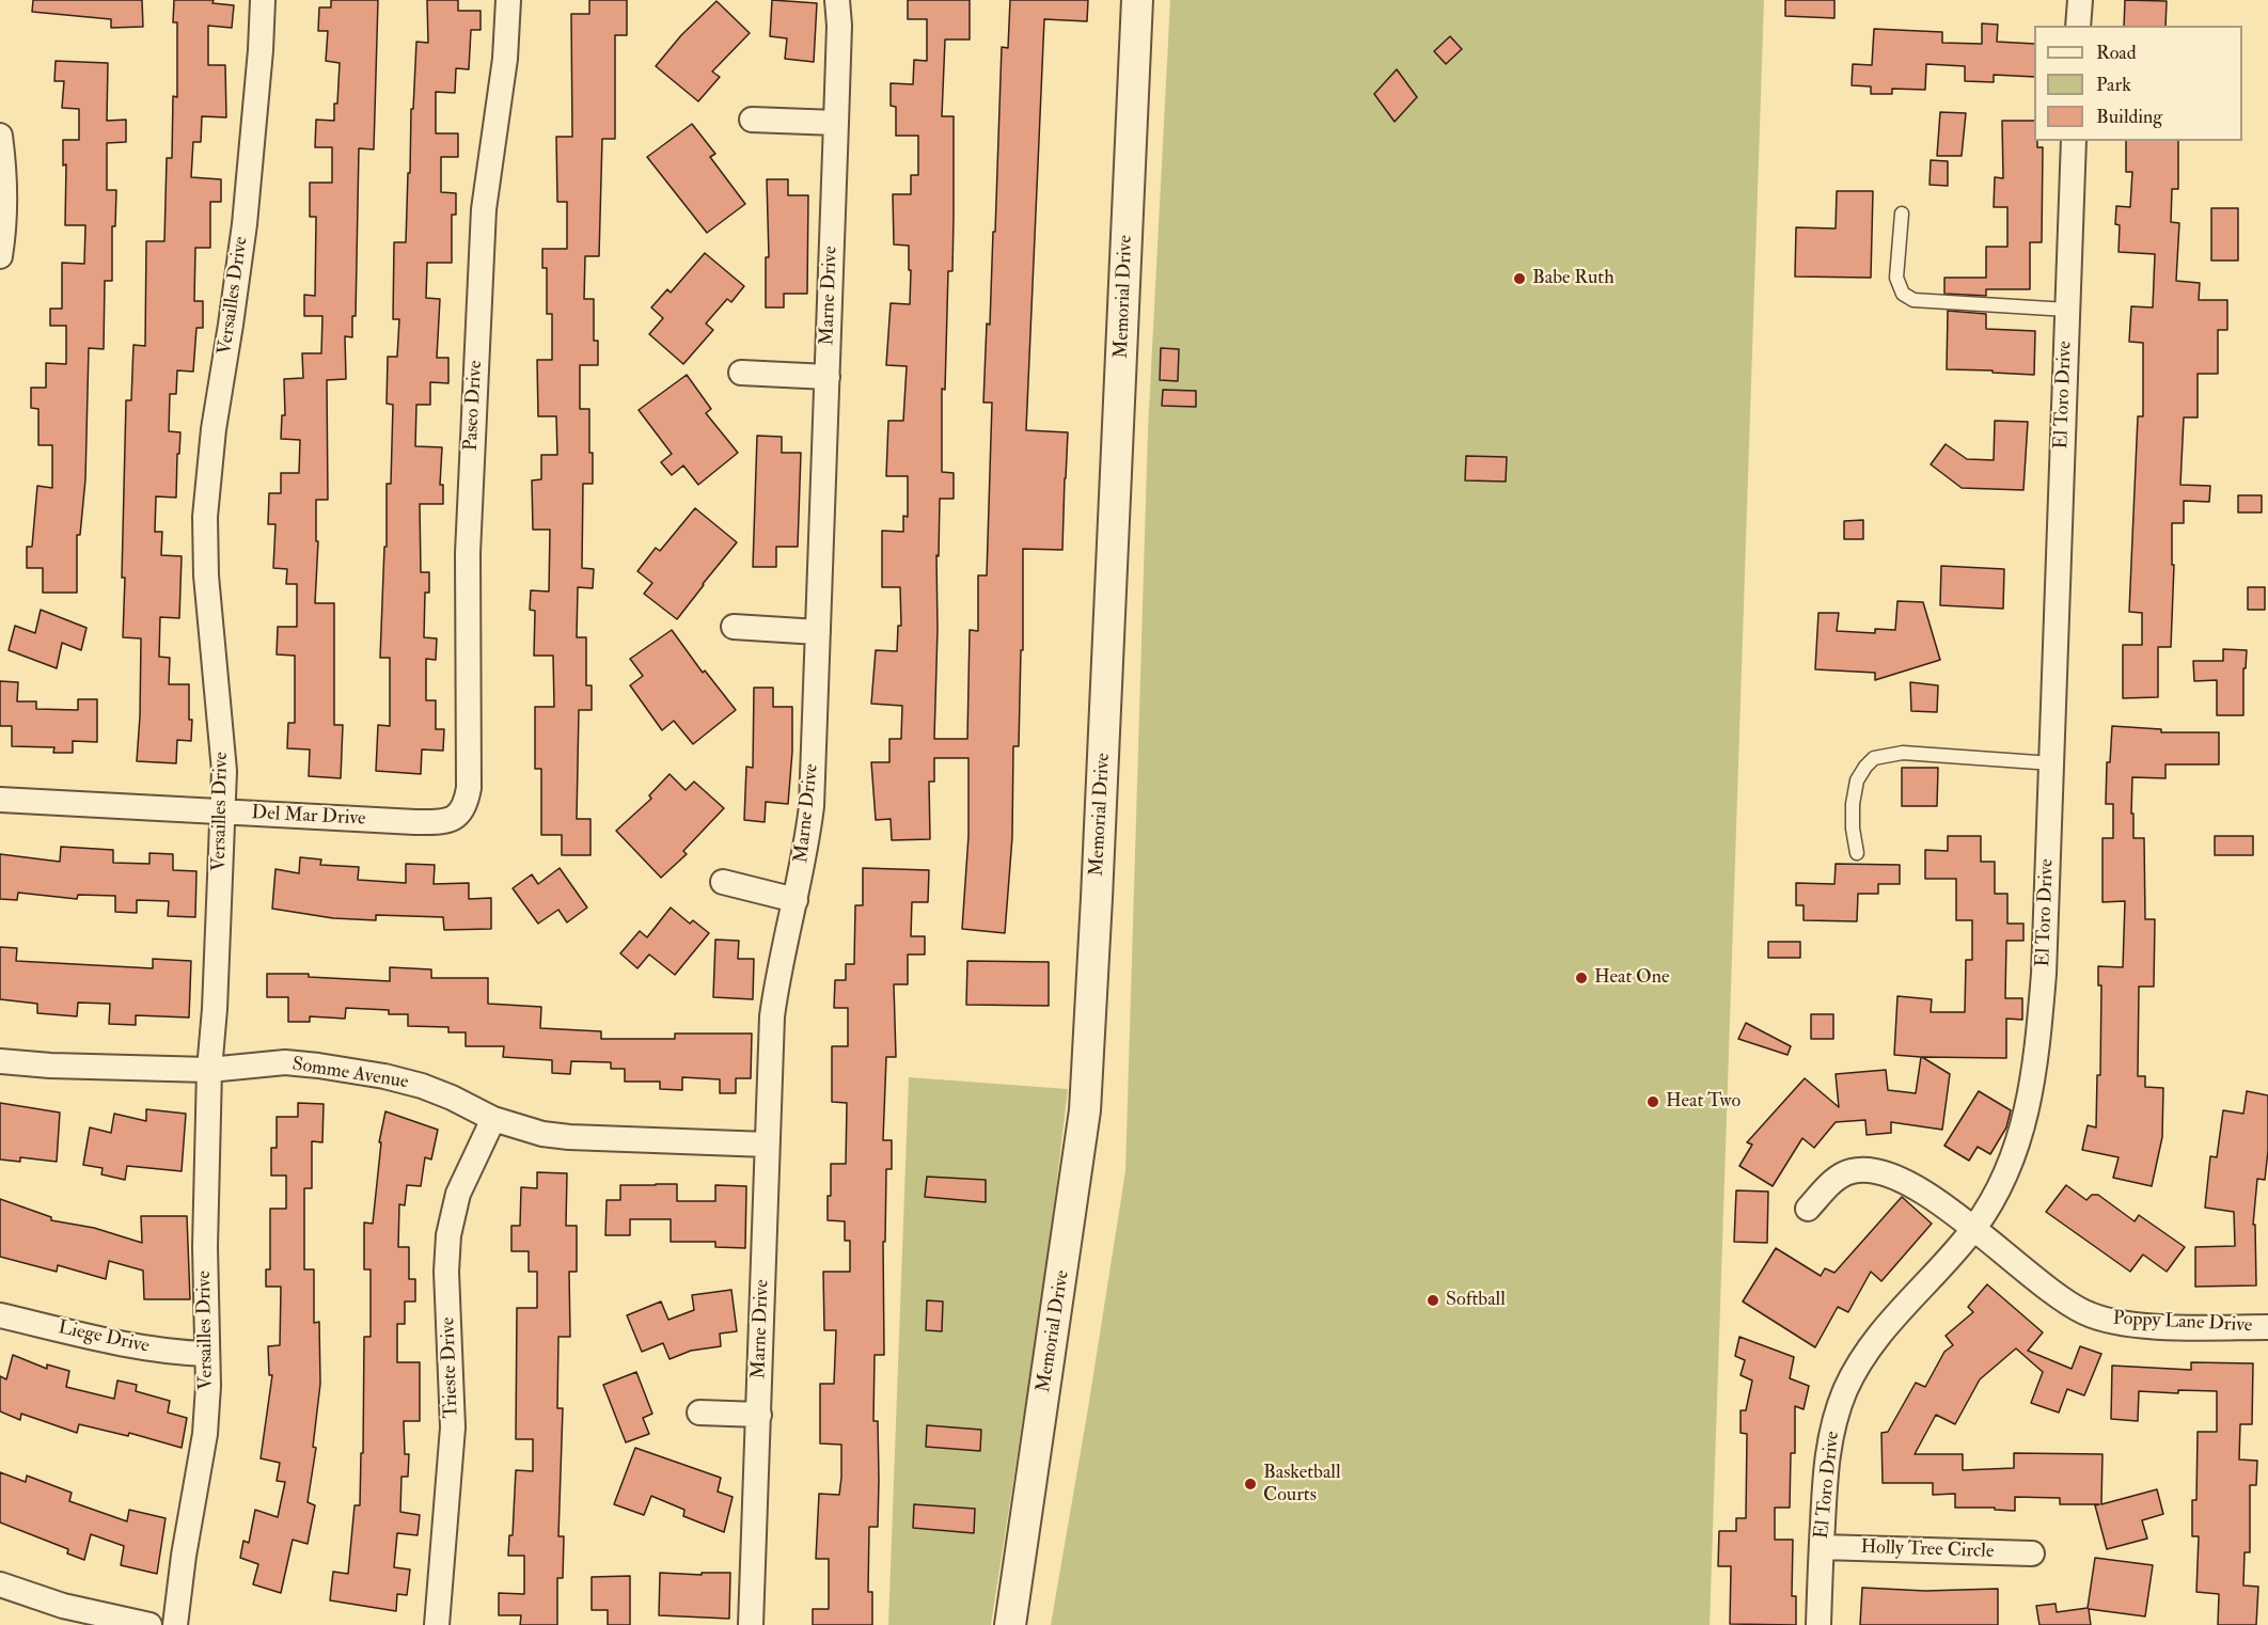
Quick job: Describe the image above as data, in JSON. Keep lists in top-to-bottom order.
{
  "streets": {
    "street": [
      "Versailles Drive",
      "Marne Drive",
      "Memorial Drive",
      "El Toro Drive",
      "Paseo Drive",
      "Del Mar Drive",
      "Somme Avenue",
      "Poppy Lane Drive",
      "Liege Drive",
      "Trieste Drive",
      "Holly Tree Circle"
    ]
  },
  "crossings": [
    ["Versailles Drive", "Del Mar Drive"],
    ["Versailles Drive", "Somme Avenue"],
    ["Versailles Drive", "Liege Drive"],
    ["Marne Drive", "Somme Avenue"],
    ["El Toro Drive", "Poppy Lane Drive"],
    ["El Toro Drive", "Holly Tree Circle"],
    ["Paseo Drive", "Del Mar Drive"],
    ["Somme Avenue", "Trieste Drive"]
  ],
  "places": [
    "Babe Ruth",
    "Heat One",
    "Heat Two",
    "Softball",
    "Basketball Courts"
  ],
  "legend": ["Road", "Park", "Building"]
}
